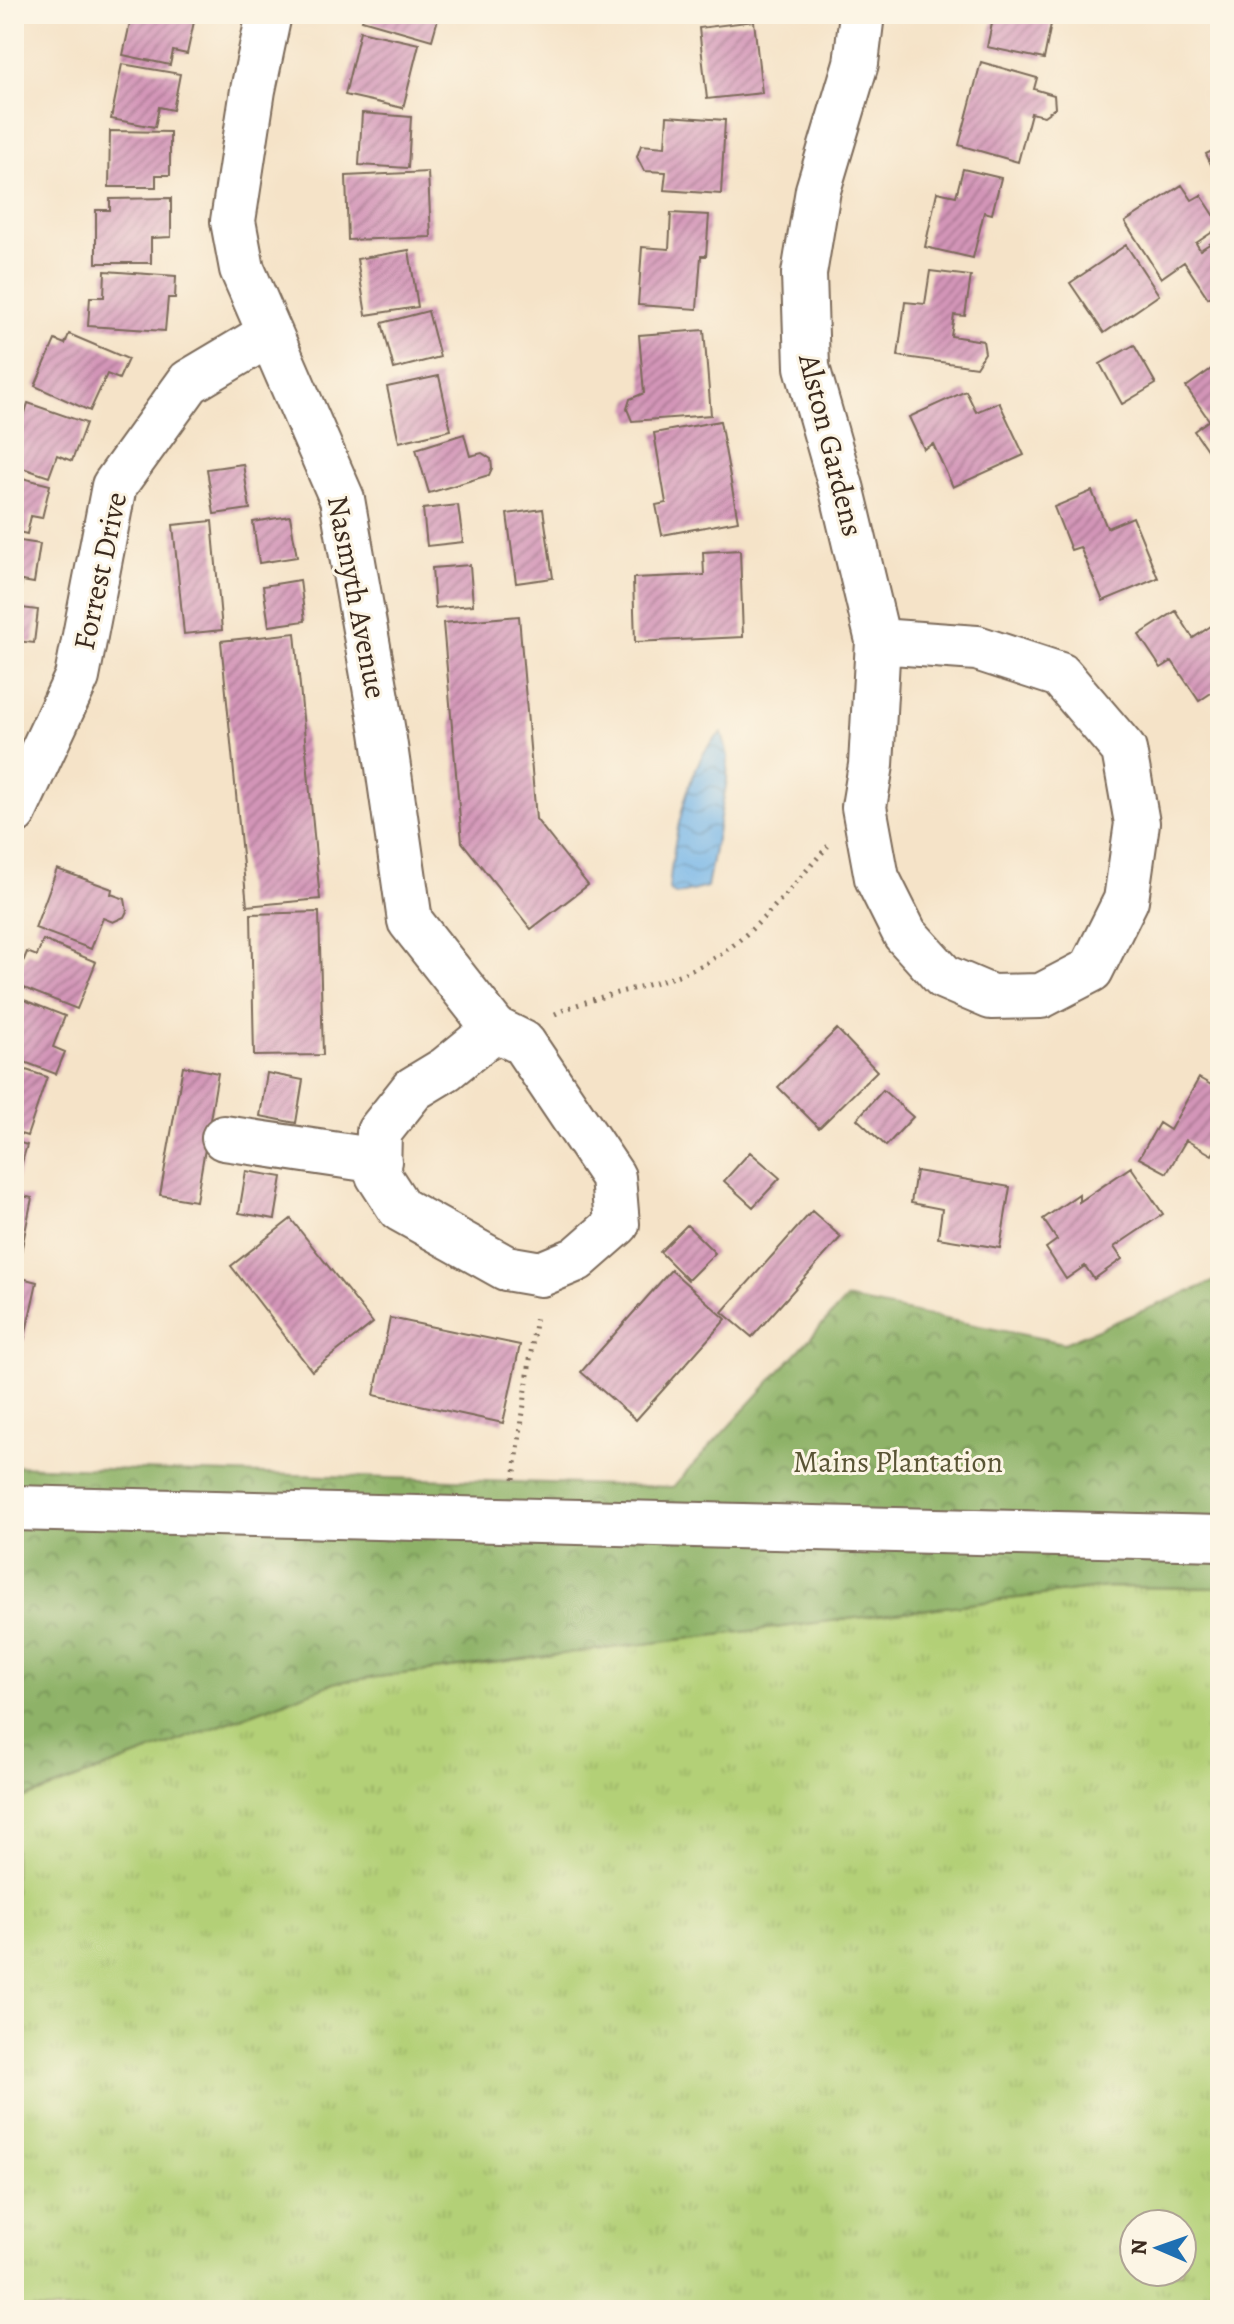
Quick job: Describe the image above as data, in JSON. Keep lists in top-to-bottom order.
{
  "streets": {
    "street": ["Alston Gardens", "Forrest Drive", "Nasmyth Avenue"]
  },
  "crossings": [
    ["Forrest Drive", "Nasmyth Avenue"]
  ],
  "parks": ["Mains Plantation"],
  "north": "left"
}
